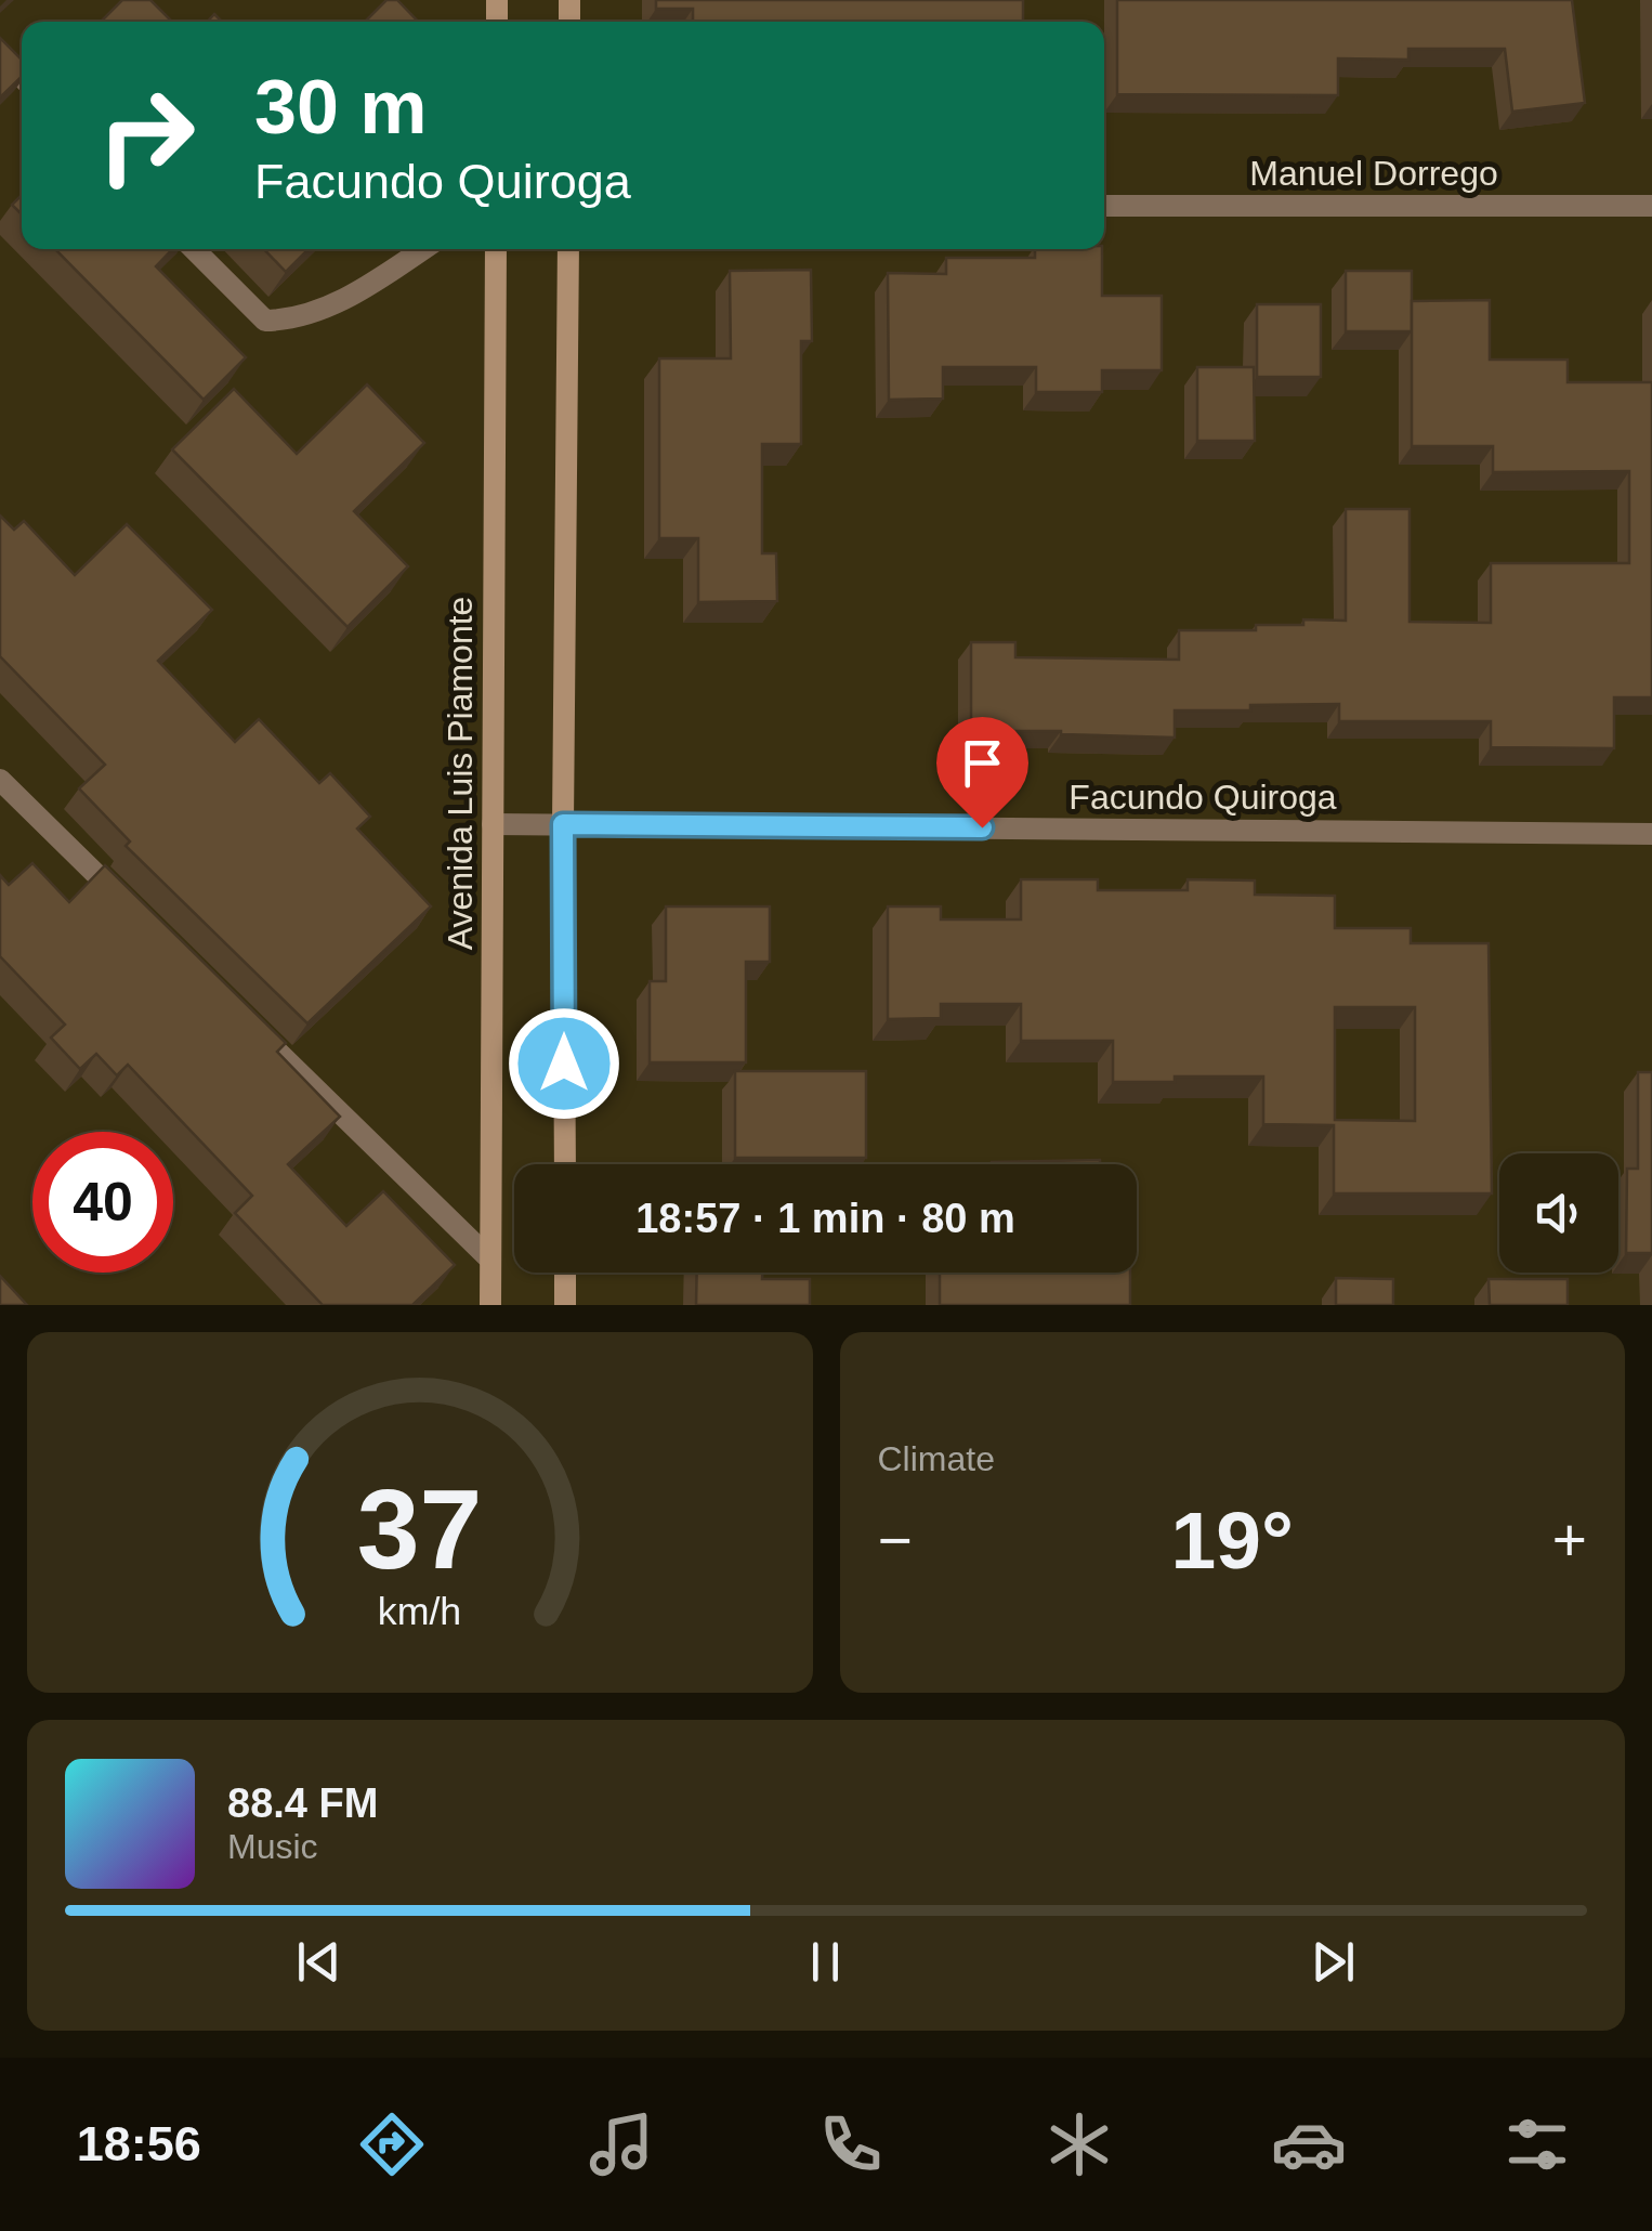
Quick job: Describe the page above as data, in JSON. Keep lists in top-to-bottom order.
{
  "streets": {
    "street": ["Manuel Dorrego", "Avenida Luis Piamonte", "Facundo Quiroga"]
  },
  "crossings": [
    ["Avenida Luis Piamonte", "Facundo Quiroga"]
  ],
  "page": {
    "turn": ["30 m", "Facundo Quiroga"],
    "limit": "40",
    "trip": "18:57 · 1 min · 80 m",
    "tile": "Climate",
    "heat": ["−", "19°", "+"],
    "song": ["88.4 FM", "Music"],
    "tabs": "18:56",
    "gauge": ["37", "km/h"]
  }
}
